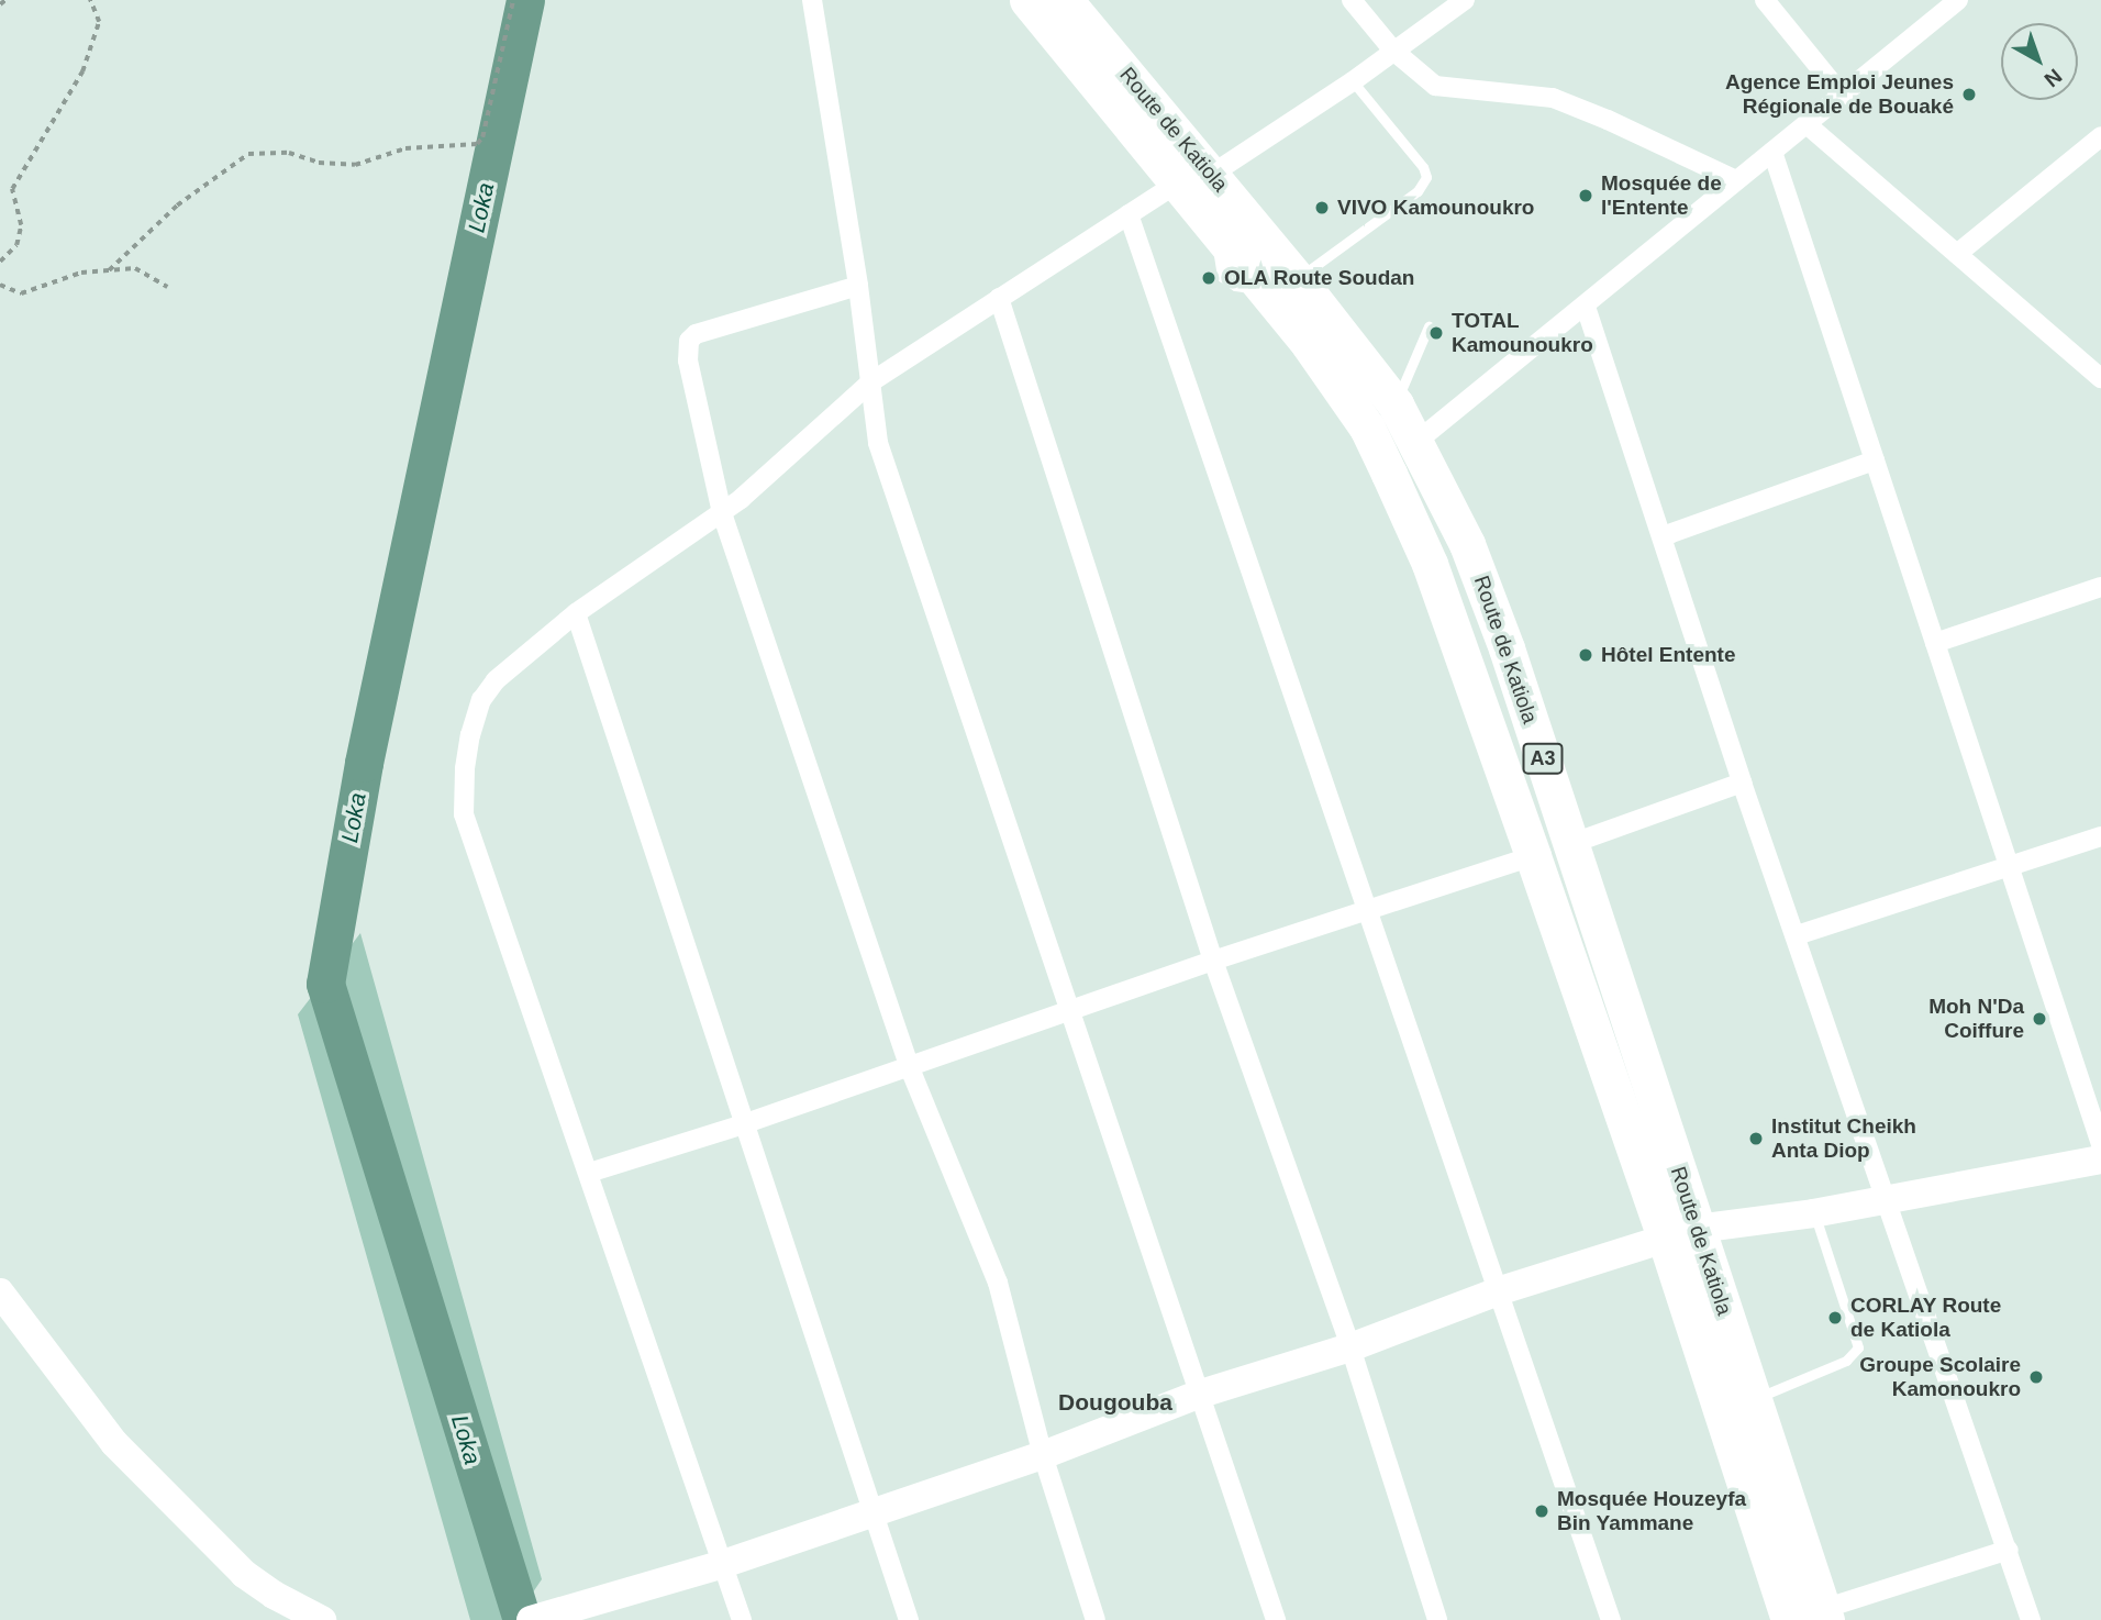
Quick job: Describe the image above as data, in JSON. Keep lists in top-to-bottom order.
{
  "streets": {
    "highway": ["Route de Katiola", "A3"]
  },
  "districts": ["Dougouba"],
  "water": ["Loka"],
  "places": [
    "Agence Emploi Jeunes Régionale de Bouaké",
    "Mosquée de l'Entente",
    "VIVO Kamounoukro",
    "OLA Route Soudan",
    "TOTAL Kamounoukro",
    "Hôtel Entente",
    "Moh N'Da Coiffure",
    "Institut Cheikh Anta Diop",
    "CORLAY Route de Katiola",
    "Groupe Scolaire Kamonoukro",
    "Mosquée Houzeyfa Bin Yammane"
  ],
  "north": "bottom right"
}
